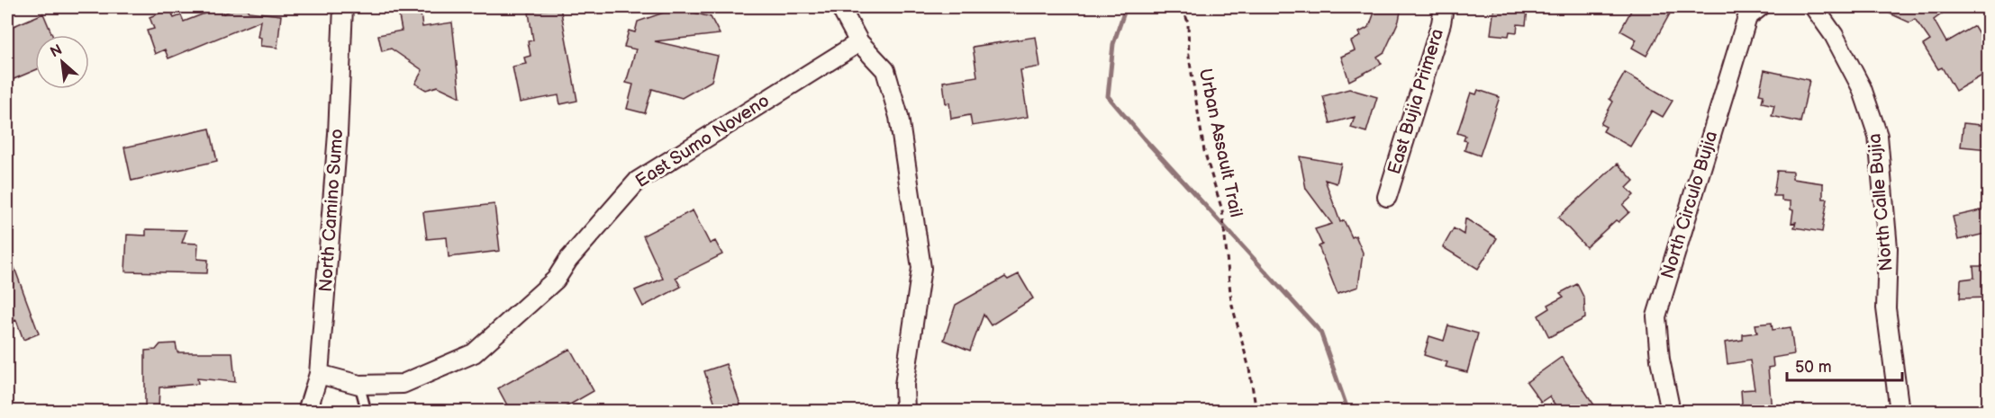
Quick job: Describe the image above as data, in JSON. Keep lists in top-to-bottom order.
{
  "streets": {
    "street": [
      "East Bujia Primera",
      "East Sumo Noveno",
      "North Calle Bujia",
      "North Circulo Bujia",
      "North Camino Sumo"
    ],
    "path": ["Urban Assault Trail"]
  },
  "crossings": [
    ["East Sumo Noveno", "North Camino Sumo"]
  ],
  "scale_bar": "50 m",
  "north": "top left"
}
